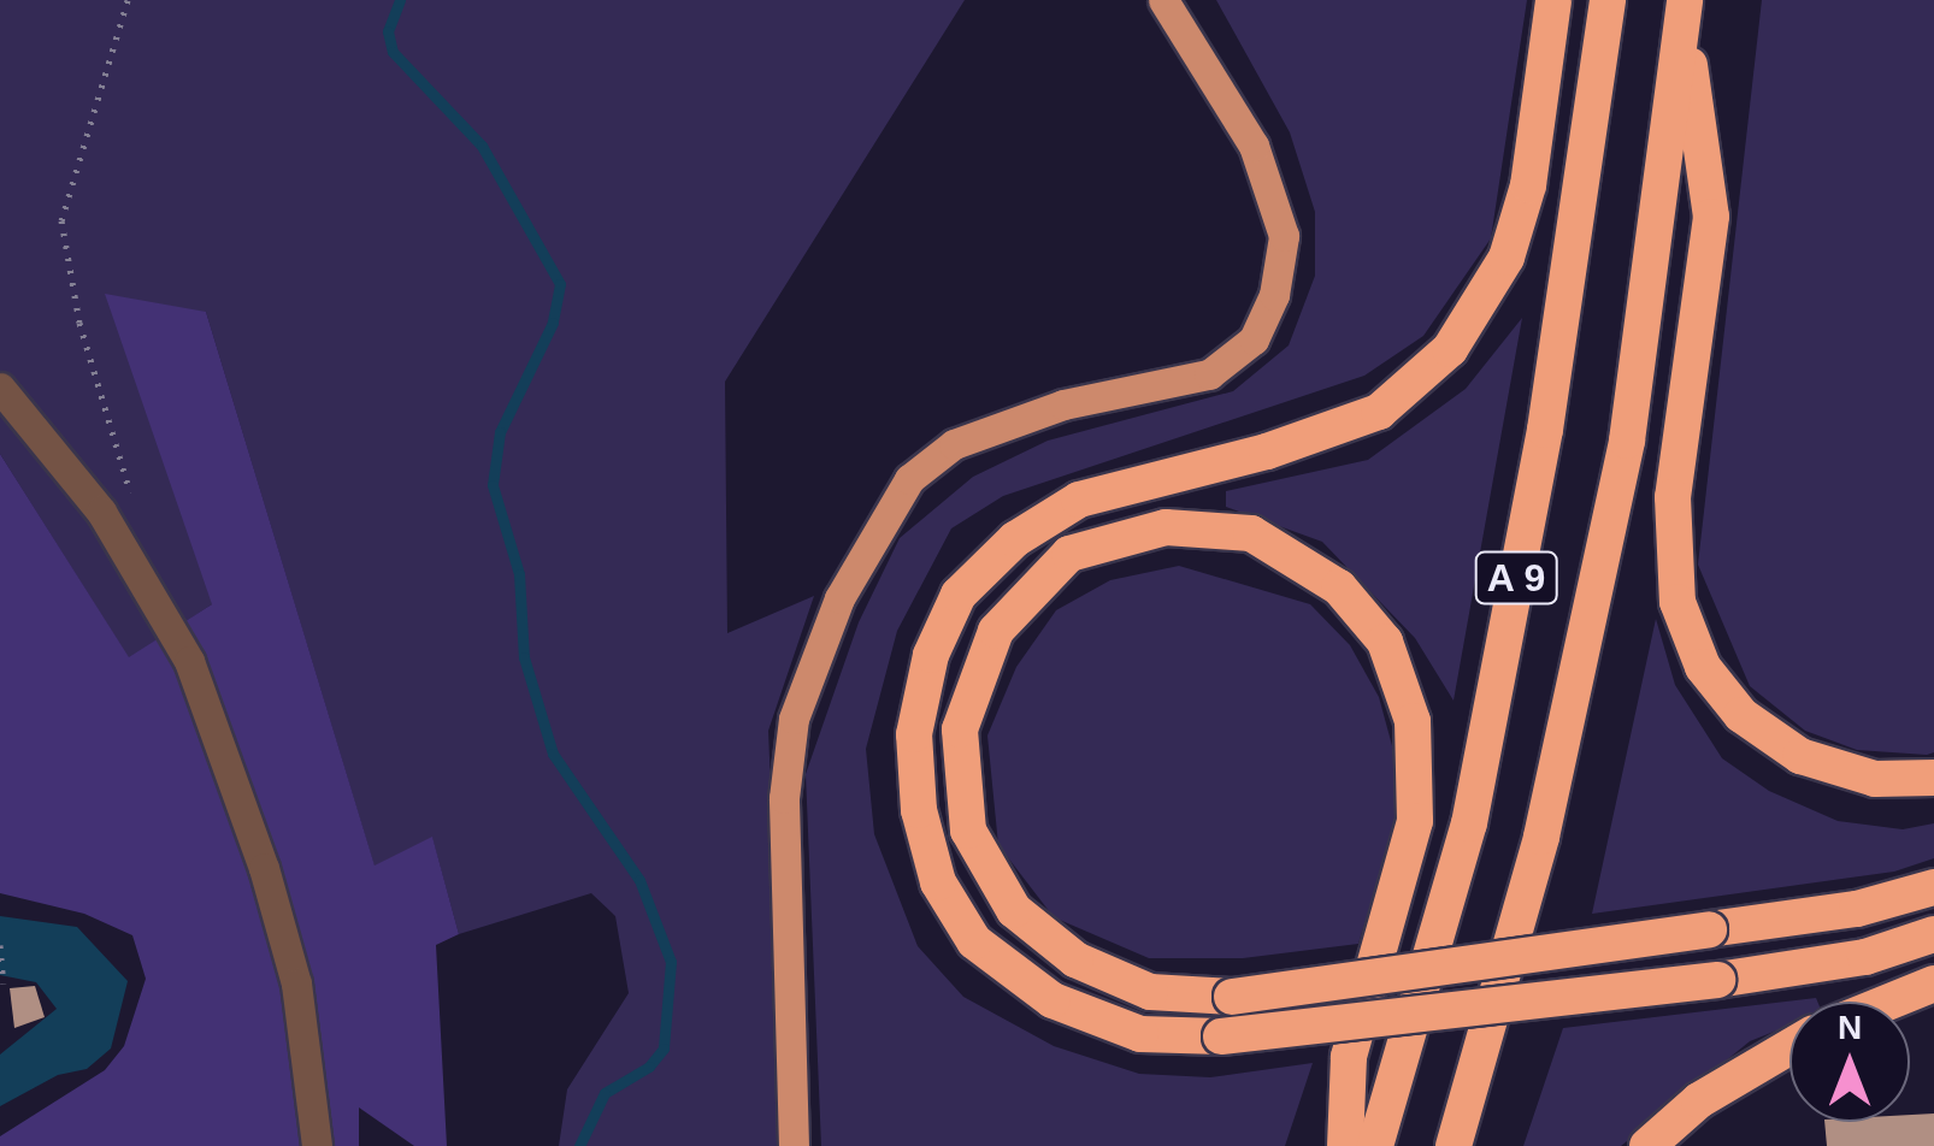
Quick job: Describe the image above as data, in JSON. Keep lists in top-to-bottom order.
{
  "streets": {
    "highway": ["A 9"]
  },
  "north": "top"
}
